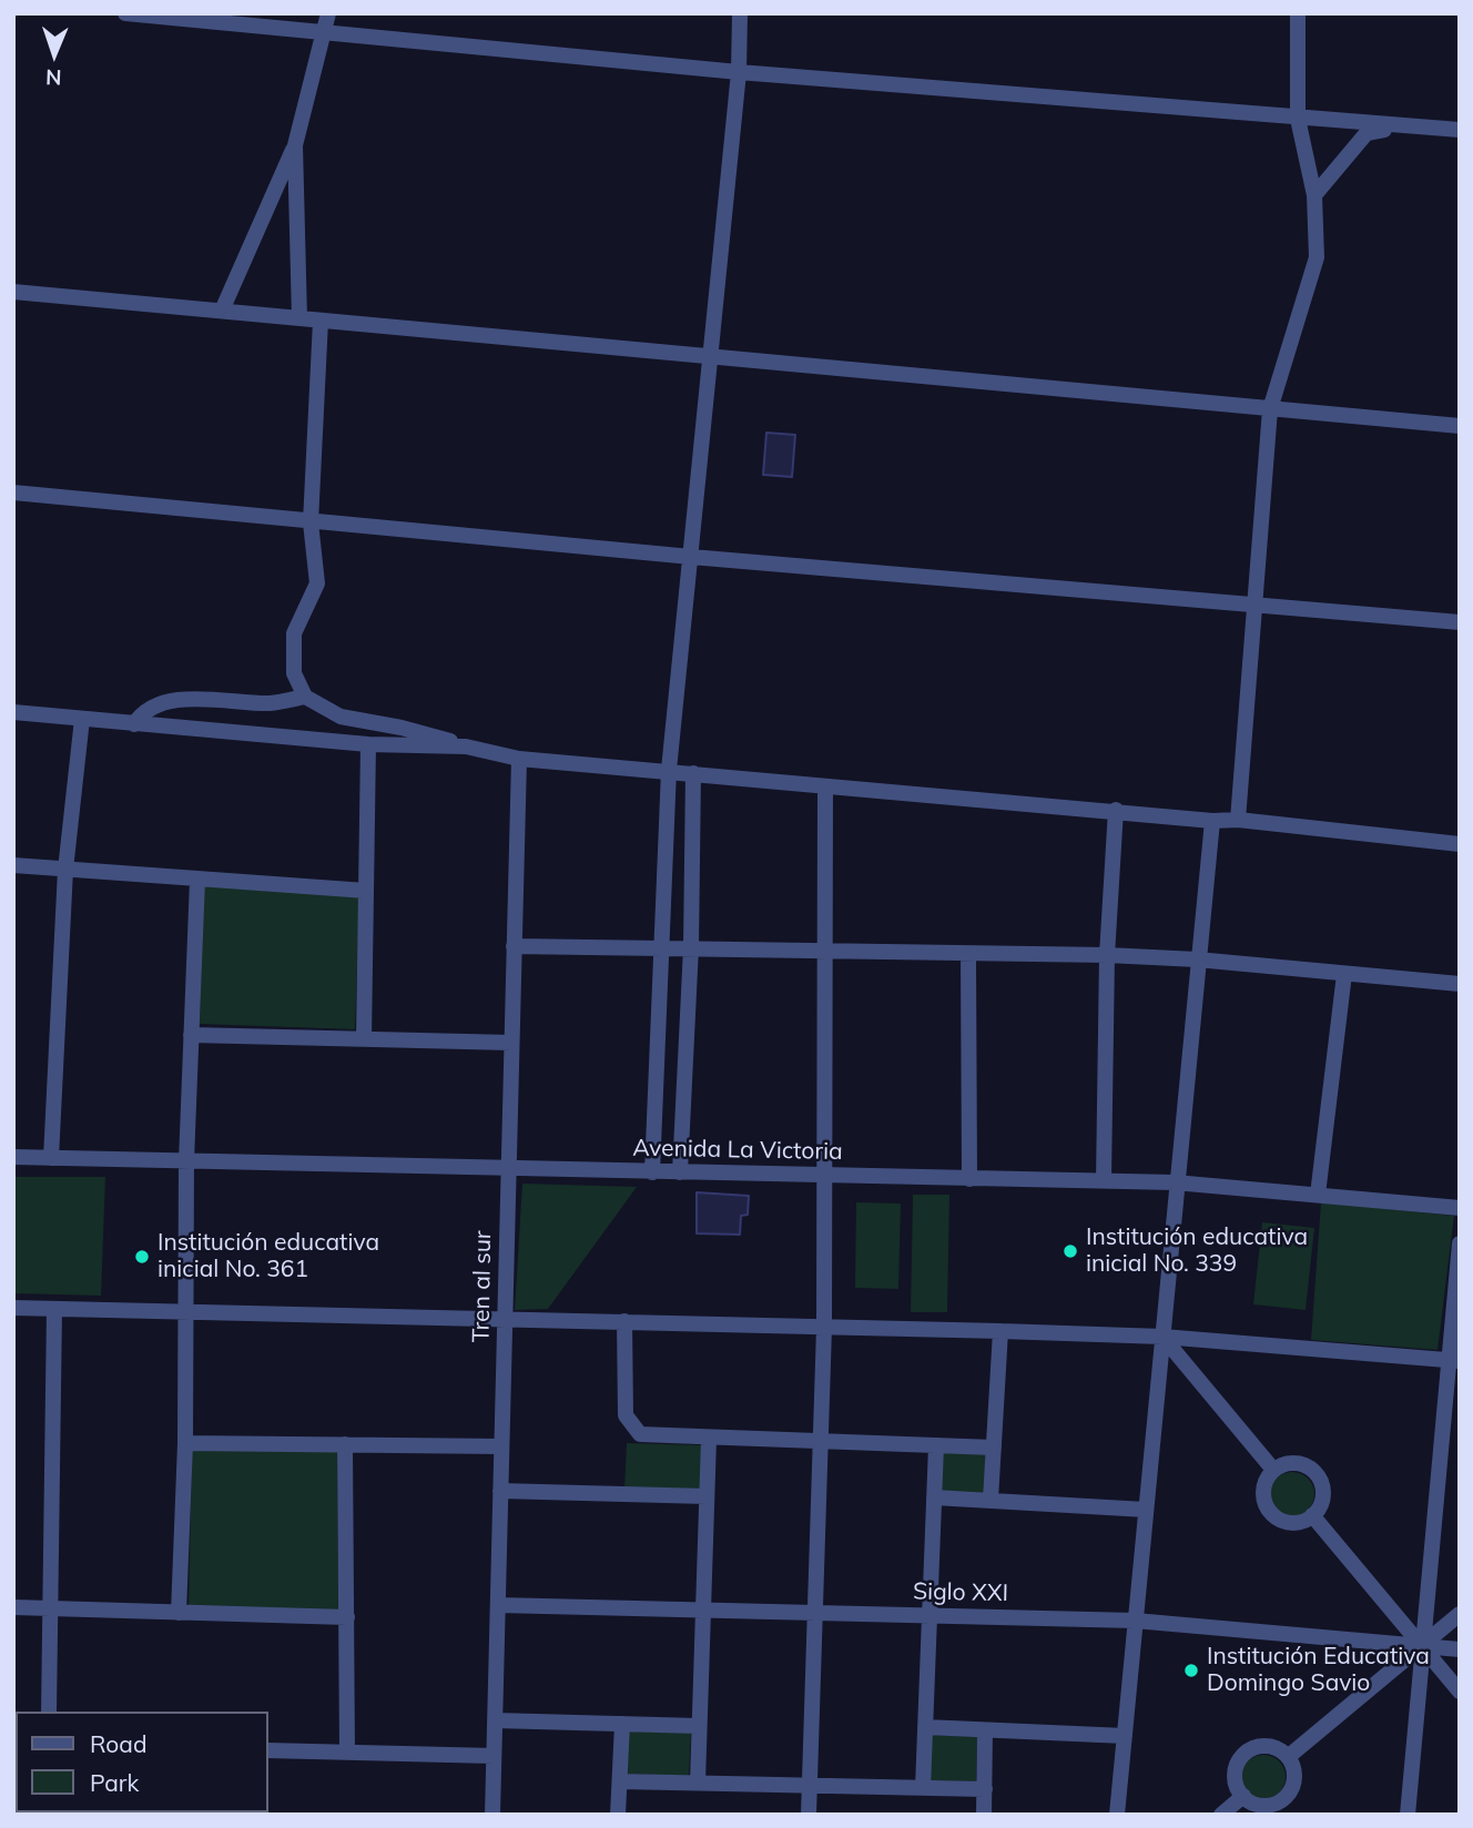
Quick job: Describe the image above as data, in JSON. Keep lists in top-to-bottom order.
{
  "streets": {
    "street": ["Avenida La Victoria", "Tren al sur", "Siglo XXI"]
  },
  "crossings": [
    ["Avenida La Victoria", "Tren al sur"],
    ["Tren al sur", "Siglo XXI"]
  ],
  "places": ["Institución educativa inicial No. 339", "Institución educativa inicial No. 361", "Institución Educativa Domingo Savio"],
  "legend": ["Road", "Park"],
  "north": "bottom"
}
